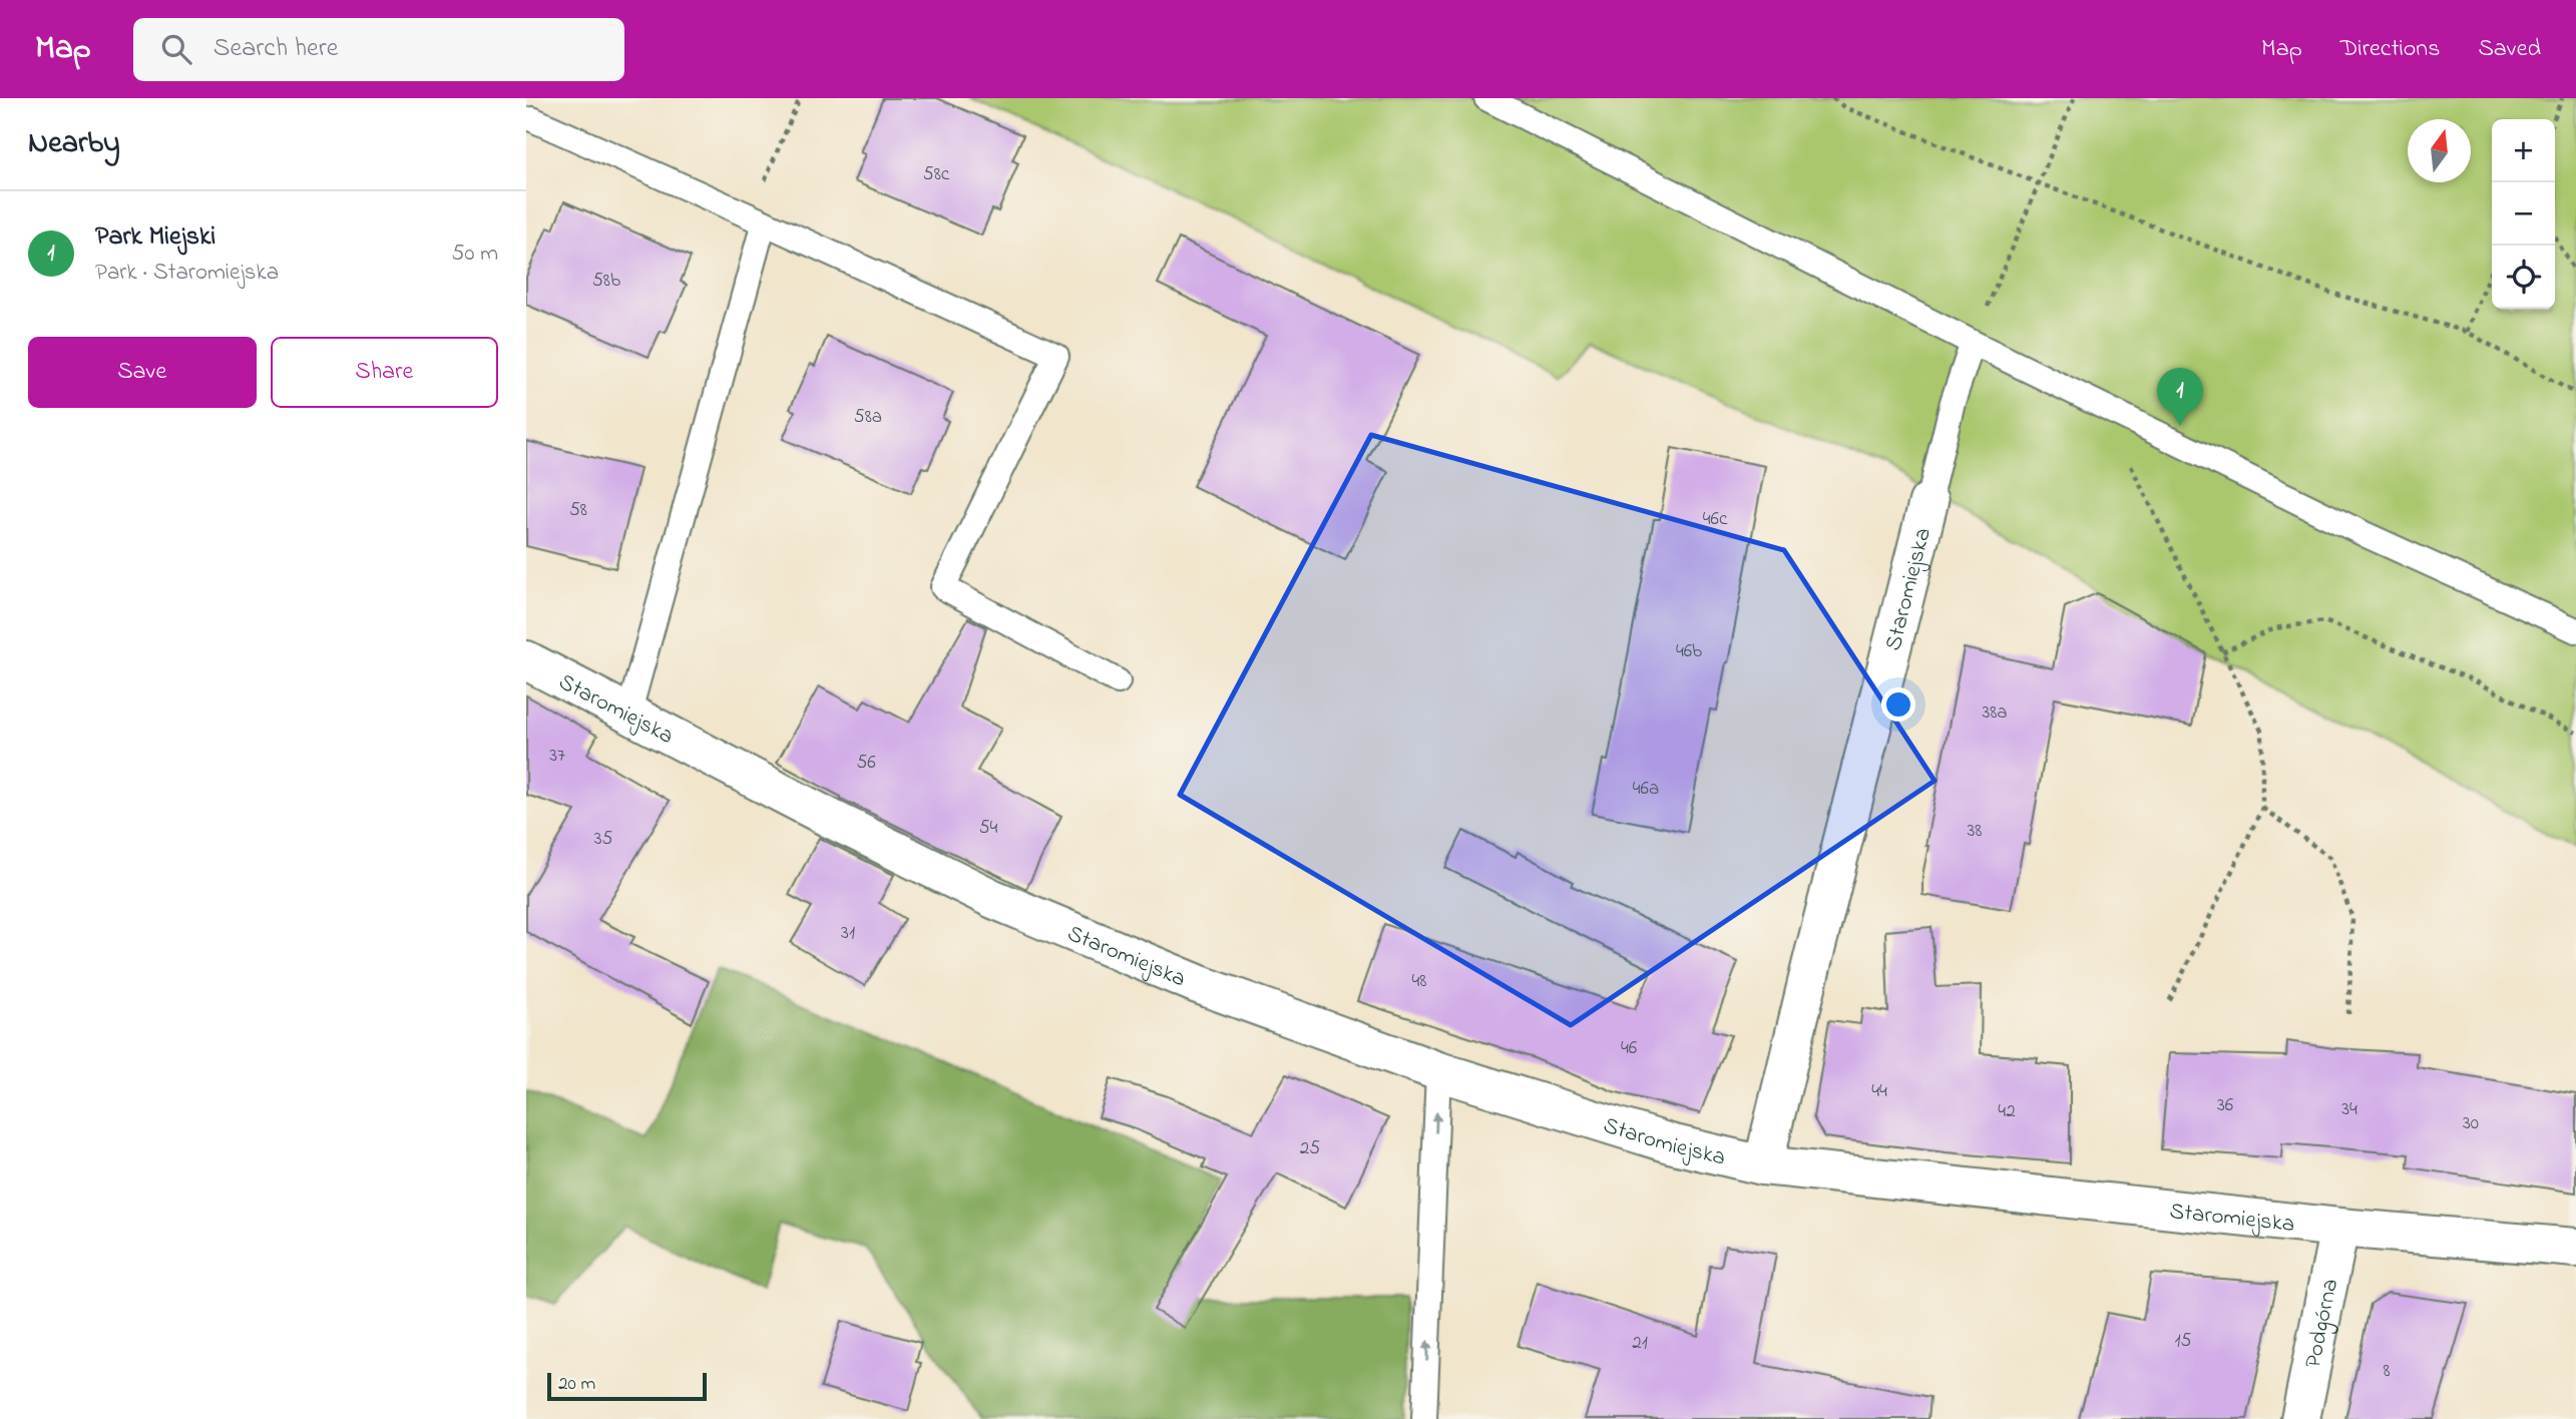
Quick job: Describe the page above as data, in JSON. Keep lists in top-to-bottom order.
{
  "streets": {
    "street": ["Staromiejska", "Podgórna"]
  },
  "crossings": [
    ["Staromiejska", "Podgórna"]
  ],
  "house_numbers": [
    "58c",
    "58b",
    "58a",
    "58",
    "46c",
    "46b",
    "38a",
    "37",
    "56",
    "46a",
    "54",
    "38",
    "35",
    "31",
    "48",
    "46",
    "44",
    "36",
    "34",
    "42",
    "30",
    "25",
    "15",
    "21",
    "8"
  ],
  "scale_bar": "20 m",
  "north": "top",
  "page": {
    "header": "Map",
    "search": "Search here",
    "nav": ["Map", "Directions", "Saved"],
    "heading": "Nearby",
    "map_buttons": ["+", "−"],
    "list": [
      {
        "mark": "1",
        "name": "Park Miejski",
        "note": "Park · Staromiejska",
        "value": "50 m"
      }
    ],
    "buttons": ["Save", "Share"],
    "pins": "1",
    "scale": "20 m"
  }
}
